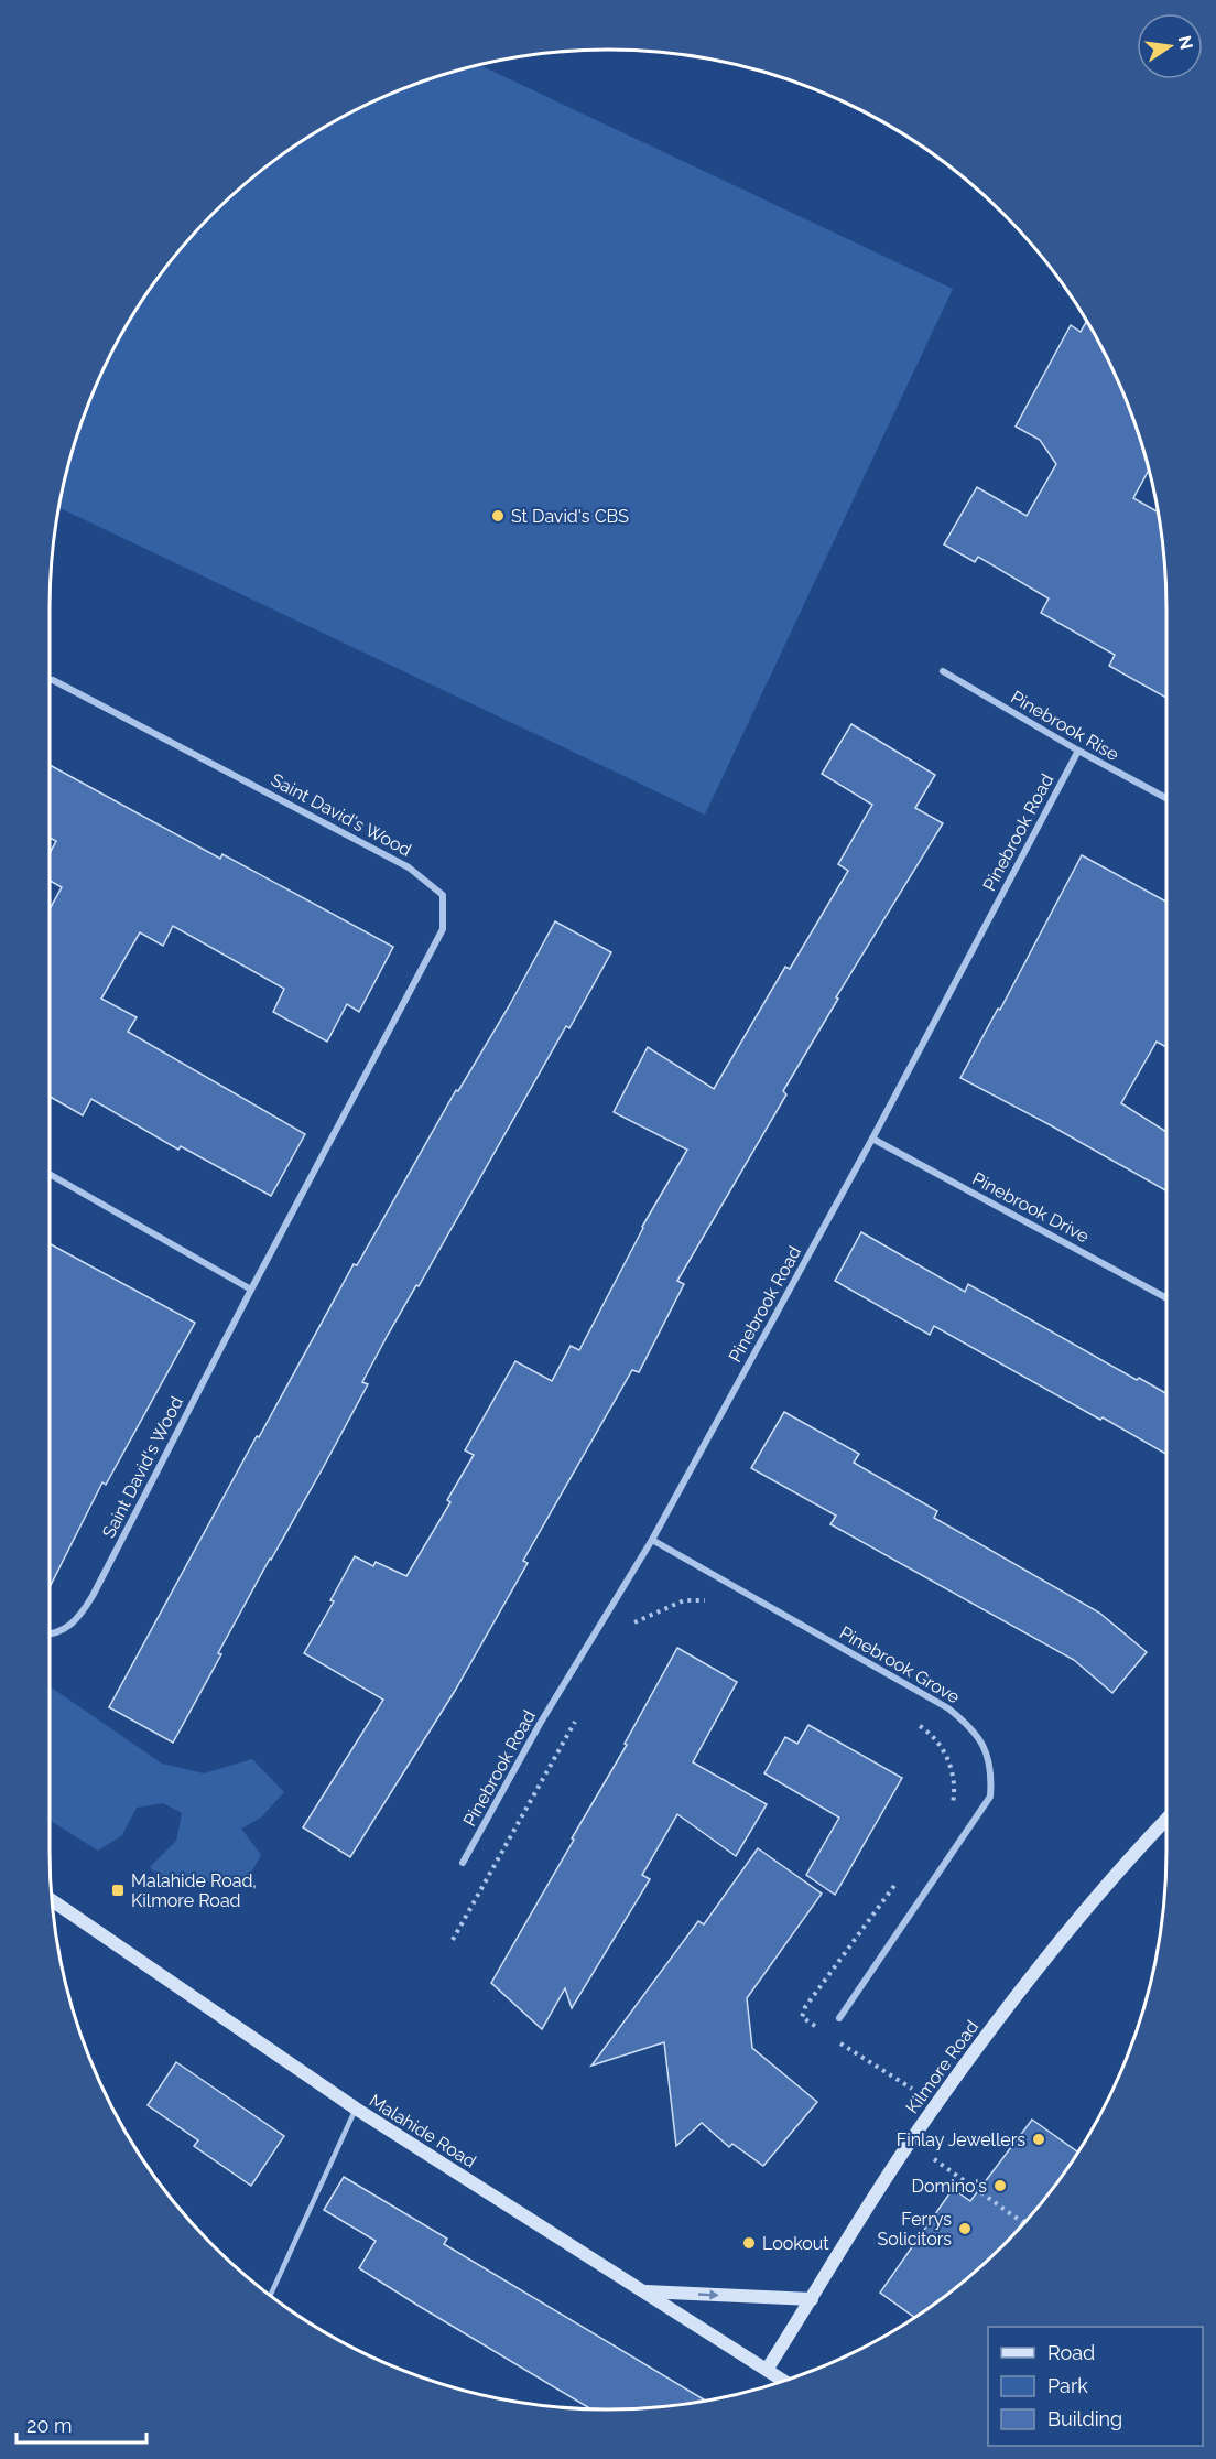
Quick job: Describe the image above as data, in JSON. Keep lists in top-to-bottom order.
{
  "streets": {
    "main road": ["Kilmore Road", "Malahide Road"],
    "street": [
      "Pinebrook Rise",
      "Saint David's Wood",
      "Pinebrook Road",
      "Pinebrook Drive",
      "Pinebrook Grove"
    ]
  },
  "crossings": [
    ["Pinebrook Rise", "Pinebrook Road"],
    ["Pinebrook Road", "Pinebrook Drive"],
    ["Pinebrook Road", "Pinebrook Grove"],
    ["Kilmore Road", "Malahide Road"]
  ],
  "places": {
    "other": [
      "St David's CBS",
      "Finlay Jewellers",
      "Domino's",
      "Ferrys Solicitors",
      "Lookout"
    ],
    "transit": ["Malahide Road, Kilmore Road"]
  },
  "legend": ["Road", "Park", "Building"],
  "scale_bar": "20 m",
  "north": "right"
}
